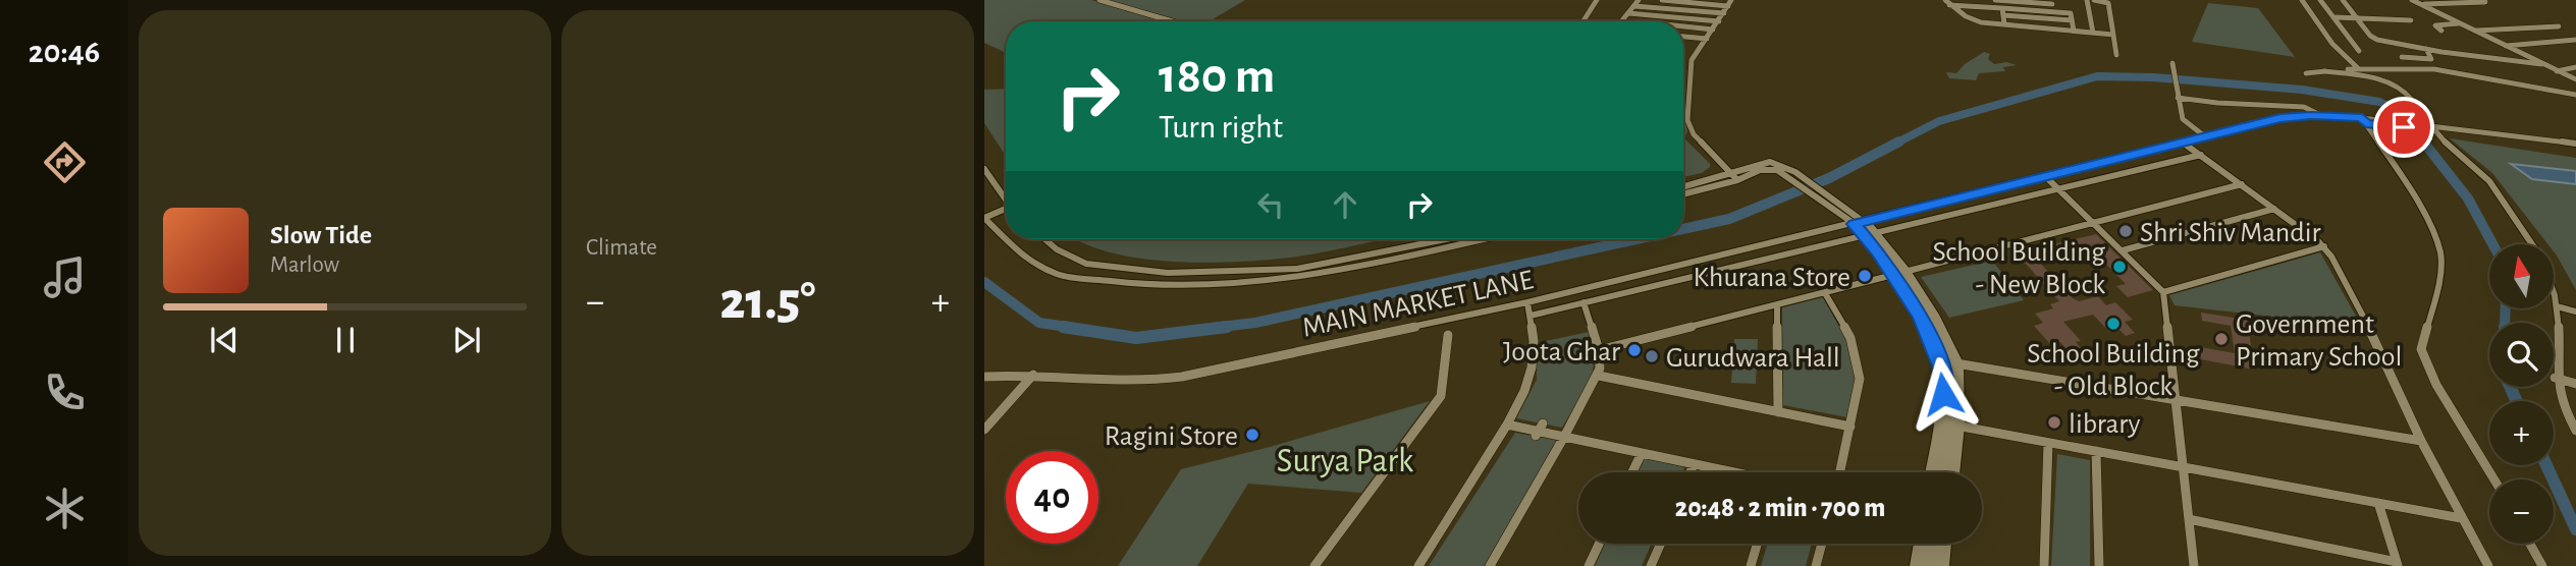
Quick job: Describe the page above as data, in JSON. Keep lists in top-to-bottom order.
{
  "streets": {
    "street": ["MAIN MARKET LANE"]
  },
  "parks": ["Surya Park"],
  "places": [
    "Shri Shiv Mandir",
    "School Building - New Block",
    "Khurana Store",
    "School Building - Old Block",
    "Government Primary School",
    "Joota Ghar",
    "Gurudwara Hall",
    "library",
    "Ragini Store"
  ],
  "north": "top",
  "page": {
    "tabs": "20:46",
    "tile": "Climate",
    "turn": ["180 m", "Turn right"],
    "song": ["Slow Tide", "Marlow"],
    "map_buttons": ["+", "−"],
    "heat": ["−", "21.5°", "+"],
    "limit": "40",
    "trip": "20:48 · 2 min · 700 m"
  }
}
